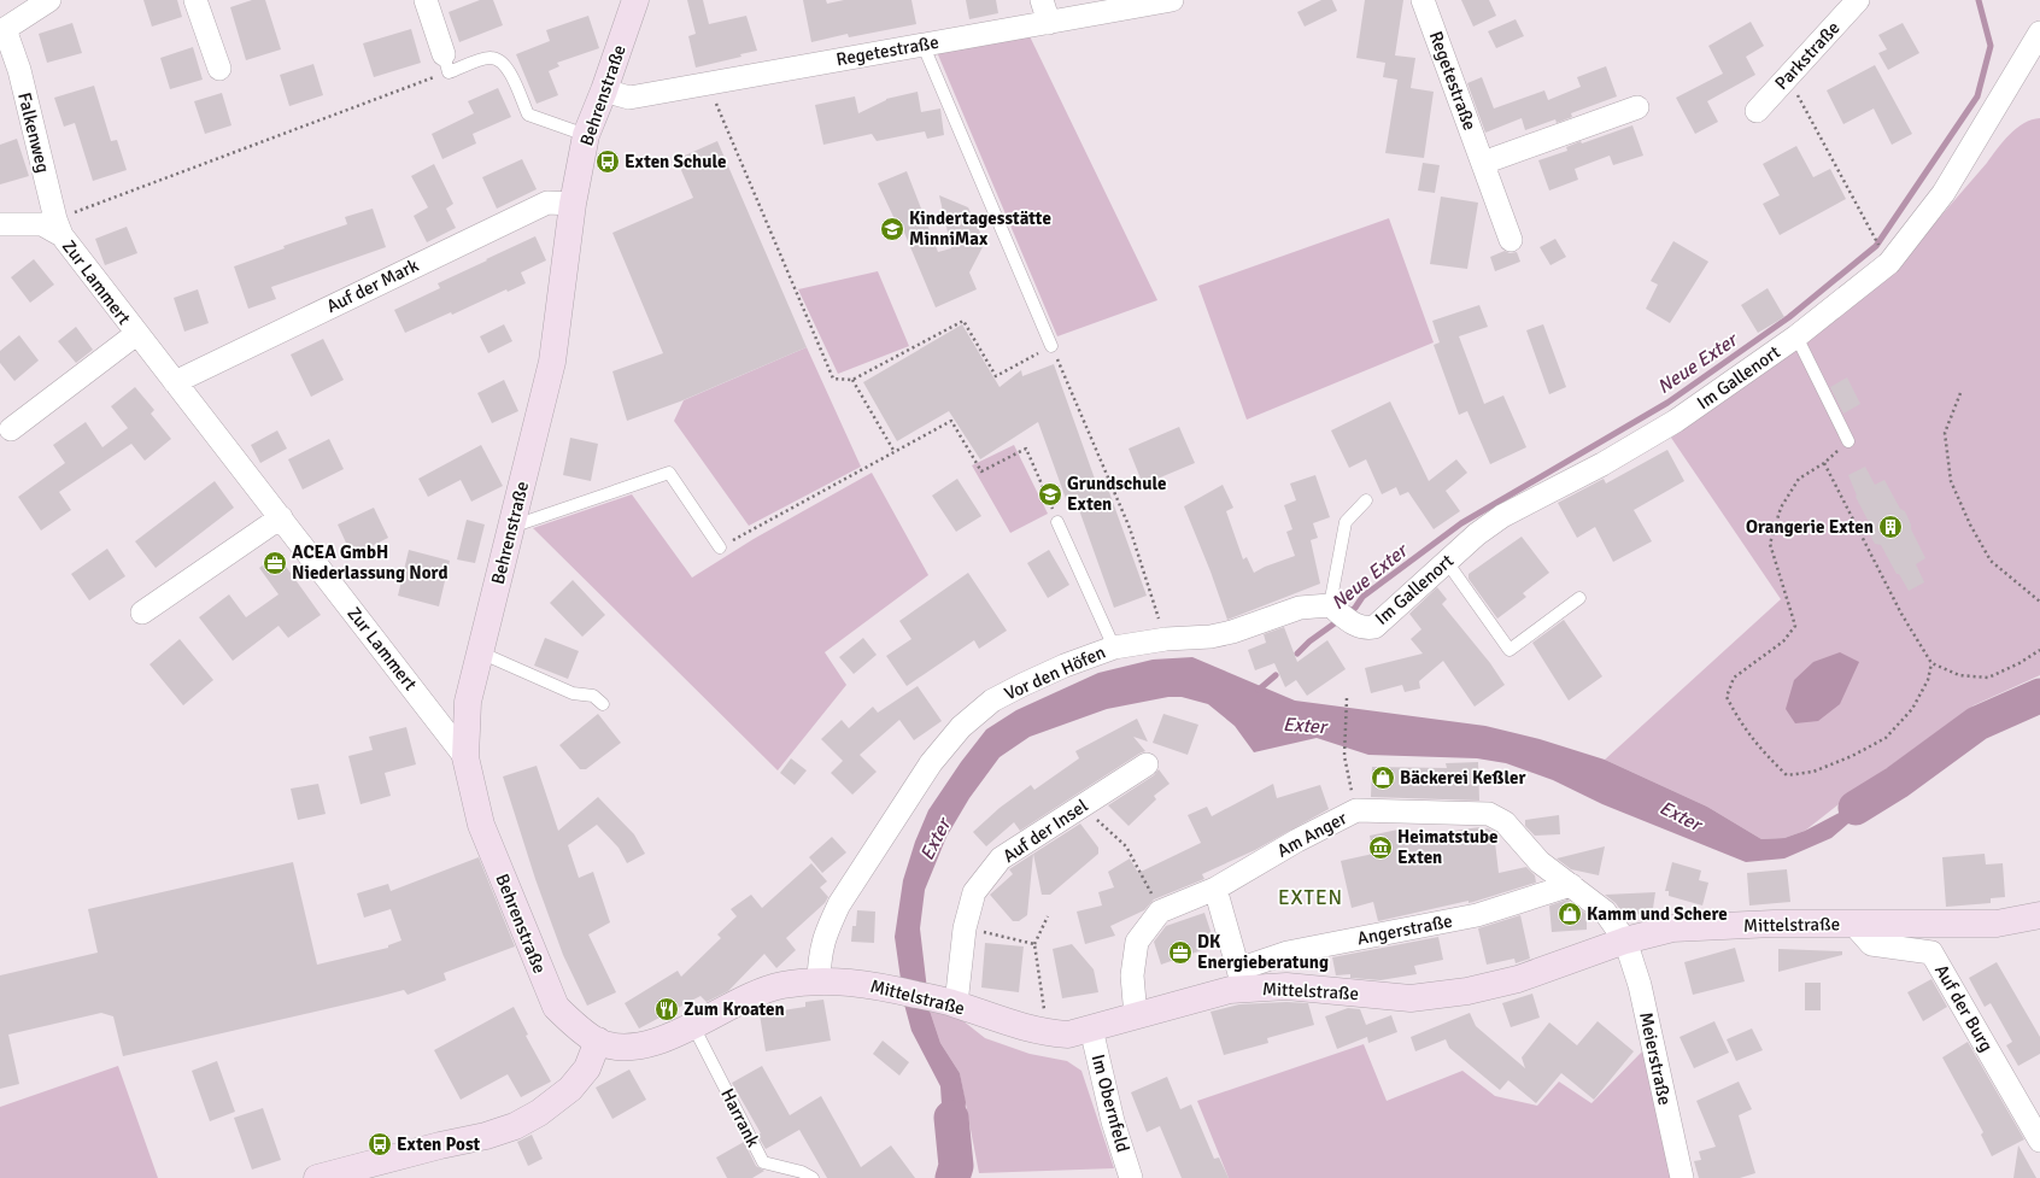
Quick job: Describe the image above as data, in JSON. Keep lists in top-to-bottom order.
{
  "streets": {
    "main road": ["Behrenstraße", "Mittelstraße"],
    "street": [
      "Regetestraße",
      "Parkstraße",
      "Falkenweg",
      "Zur Lammert",
      "Auf der Mark",
      "Im Gallenort",
      "Vor den Höfen",
      "Auf der Insel",
      "Am Anger",
      "Angerstraße",
      "Auf der Burg",
      "Meierstraße",
      "Im Obernfeld"
    ],
    "lane": ["Harrank"]
  },
  "crossings": [
    ["Regetestraße", "Behrenstraße"],
    ["Behrenstraße", "Zur Lammert"],
    ["Behrenstraße", "Auf der Mark"],
    ["Behrenstraße", "Mittelstraße"],
    ["Falkenweg", "Zur Lammert"],
    ["Zur Lammert", "Auf der Mark"],
    ["Im Gallenort", "Vor den Höfen"],
    ["Vor den Höfen", "Mittelstraße"],
    ["Auf der Insel", "Mittelstraße"],
    ["Am Anger", "Mittelstraße"],
    ["Am Anger", "Angerstraße"],
    ["Am Anger", "Meierstraße"],
    ["Mittelstraße", "Angerstraße"],
    ["Mittelstraße", "Auf der Burg"],
    ["Mittelstraße", "Meierstraße"],
    ["Mittelstraße", "Im Obernfeld"],
    ["Mittelstraße", "Harrank"]
  ],
  "districts": ["EXTEN"],
  "water": ["Neue Exter", "Exter"],
  "places": {
    "bus stop": ["Exten Schule", "Exten Post"],
    "school or university": ["Kindertagesstätte MinniMax", "Grundschule Exten"],
    "building": ["Orangerie Exten"],
    "office": ["ACEA GmbH Niederlassung Nord", "DK Energieberatung"],
    "shop": ["Bäckerei Keßler", "Kamm und Schere"],
    "museum": ["Heimatstube Exten"],
    "restaurant": ["Zum Kroaten"]
  }
}
